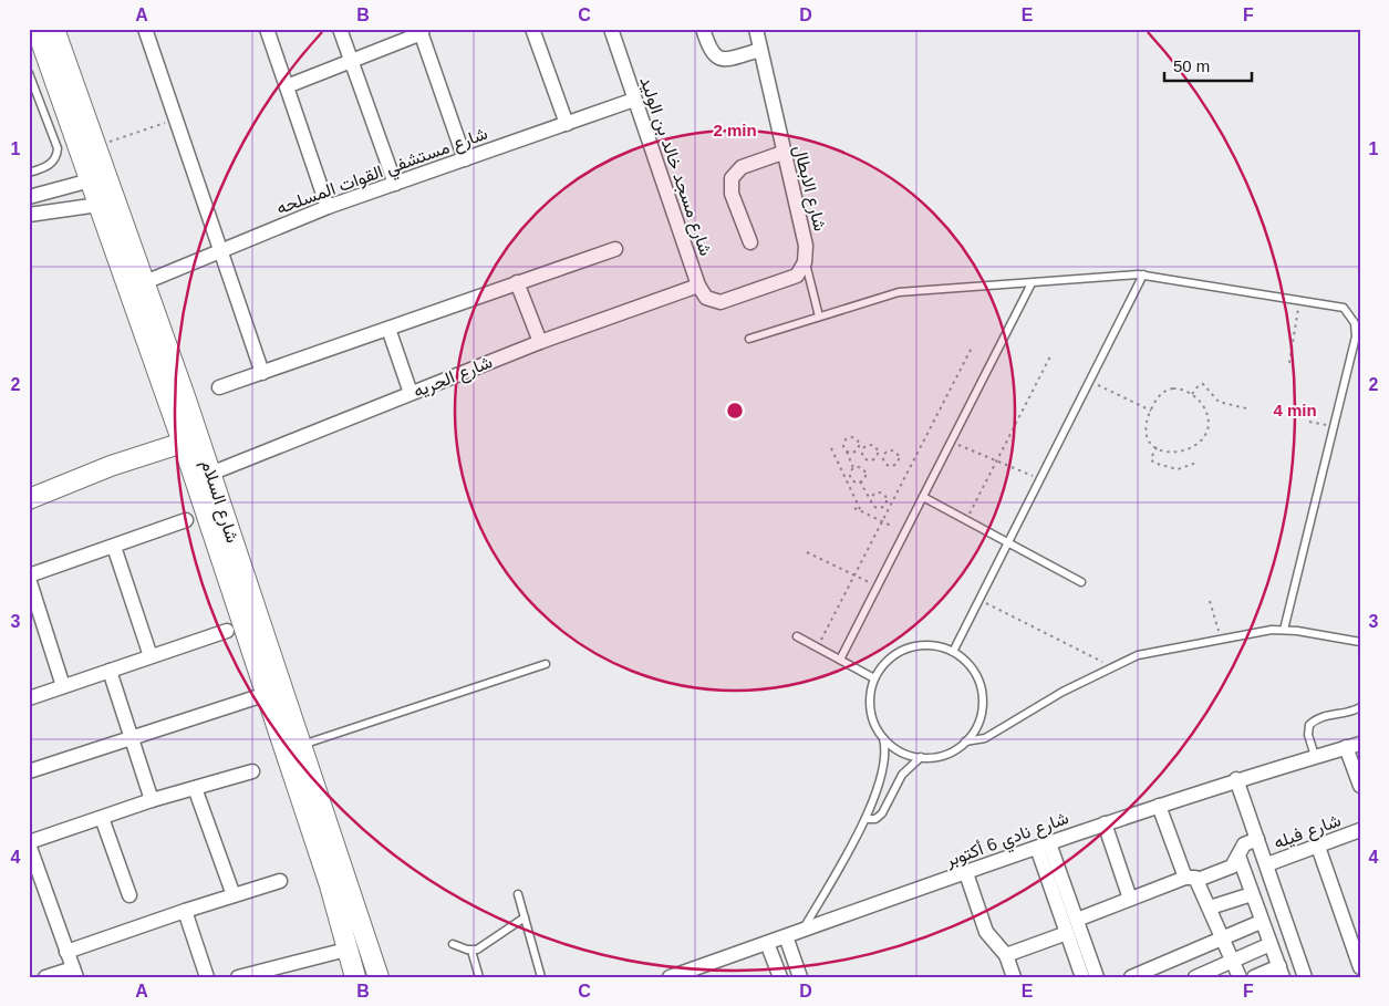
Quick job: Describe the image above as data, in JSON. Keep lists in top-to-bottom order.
{
  "streets": {
    "street": [
      "شارع مسجد خالد بن الوليد",
      "شارع مستشفي القوات المسلحه",
      "شارع الابطال",
      "شارع الحريه",
      "شارع السلام",
      "شارع فيله",
      "شارع نادي 6 أكتوبر"
    ]
  },
  "crossings": [
    ["شارع مسجد خالد بن الوليد", "شارع مستشفي القوات المسلحه"],
    ["شارع مسجد خالد بن الوليد", "شارع الابطال"],
    ["شارع مسجد خالد بن الوليد", "شارع الحريه"],
    ["شارع مستشفي القوات المسلحه", "شارع السلام"],
    ["شارع الحريه", "شارع السلام"]
  ],
  "scale_bar": "50 m",
  "grid": {
    "columns": [
      "A",
      "B",
      "C",
      "D",
      "E",
      "F"
    ],
    "rows": [
      "1",
      "2",
      "3",
      "4"
    ]
  },
  "rings": ["2 min", "4 min"]
}
